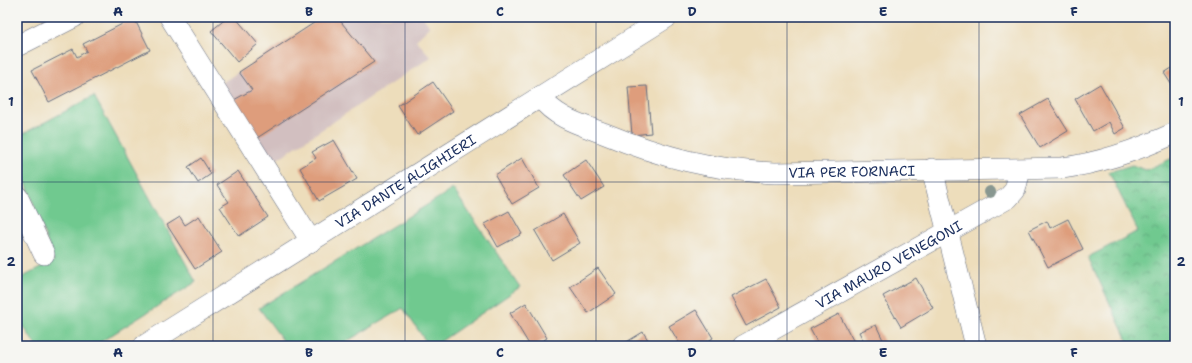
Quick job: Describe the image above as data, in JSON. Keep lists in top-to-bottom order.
{
  "streets": {
    "street": ["VIA PER FORNACI", "VIA DANTE ALIGHIERI", "VIA MAURO VENEGONI"]
  },
  "crossings": [
    ["VIA PER FORNACI", "VIA DANTE ALIGHIERI"],
    ["VIA PER FORNACI", "VIA MAURO VENEGONI"]
  ],
  "grid": {
    "columns": [
      "A",
      "B",
      "C",
      "D",
      "E",
      "F"
    ],
    "rows": ["1", "2"]
  }
}
